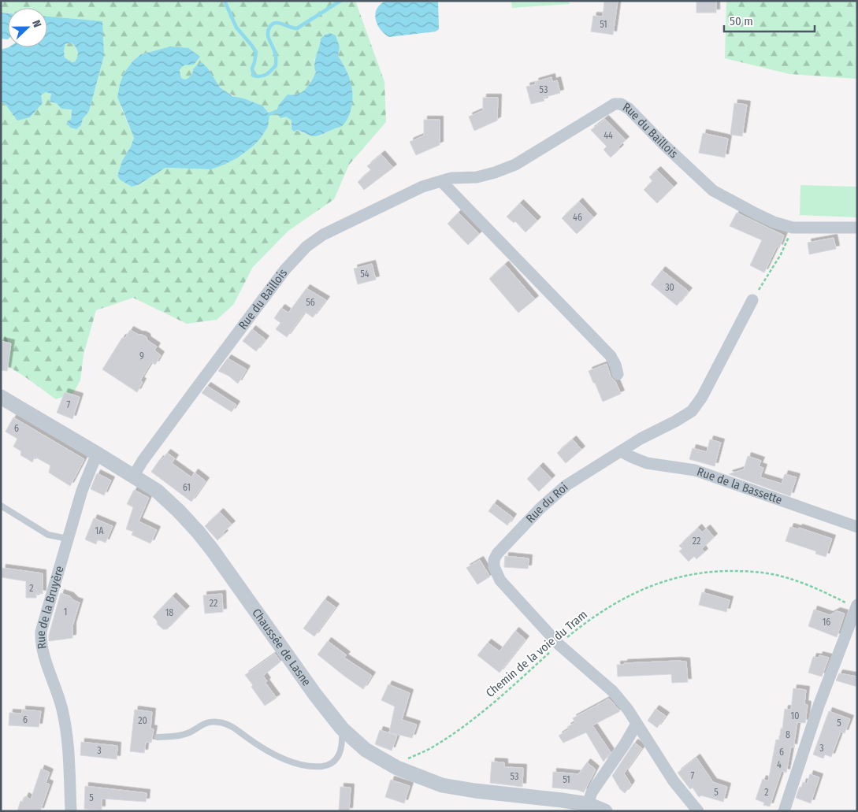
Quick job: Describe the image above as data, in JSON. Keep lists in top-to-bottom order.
{
  "streets": {
    "street": [
      "Rue du Baillois",
      "Rue de la Bassette",
      "Rue du Roi",
      "Rue de la Bruyère",
      "Chaussée de Lasne"
    ],
    "path": ["Chemin de la voie du Tram"]
  },
  "crossings": [
    ["Rue du Baillois", "Chaussée de Lasne"],
    ["Rue de la Bassette", "Rue du Roi"],
    ["Rue du Roi", "Chemin de la voie du Tram"],
    ["Rue de la Bruyère", "Chaussée de Lasne"],
    ["Chaussée de Lasne", "Chemin de la voie du Tram"]
  ],
  "house_numbers": [
    "51",
    "53",
    "44",
    "46",
    "54",
    "30",
    "56",
    "9",
    "7",
    "6",
    "61",
    "1A",
    "22",
    "2",
    "22",
    "1",
    "18",
    "16",
    "10",
    "6",
    "20",
    "5",
    "8",
    "3",
    "3",
    "6",
    "4",
    "7",
    "53",
    "51",
    "5",
    "2",
    "5"
  ],
  "scale_bar": "50 m",
  "north": "right"
}
